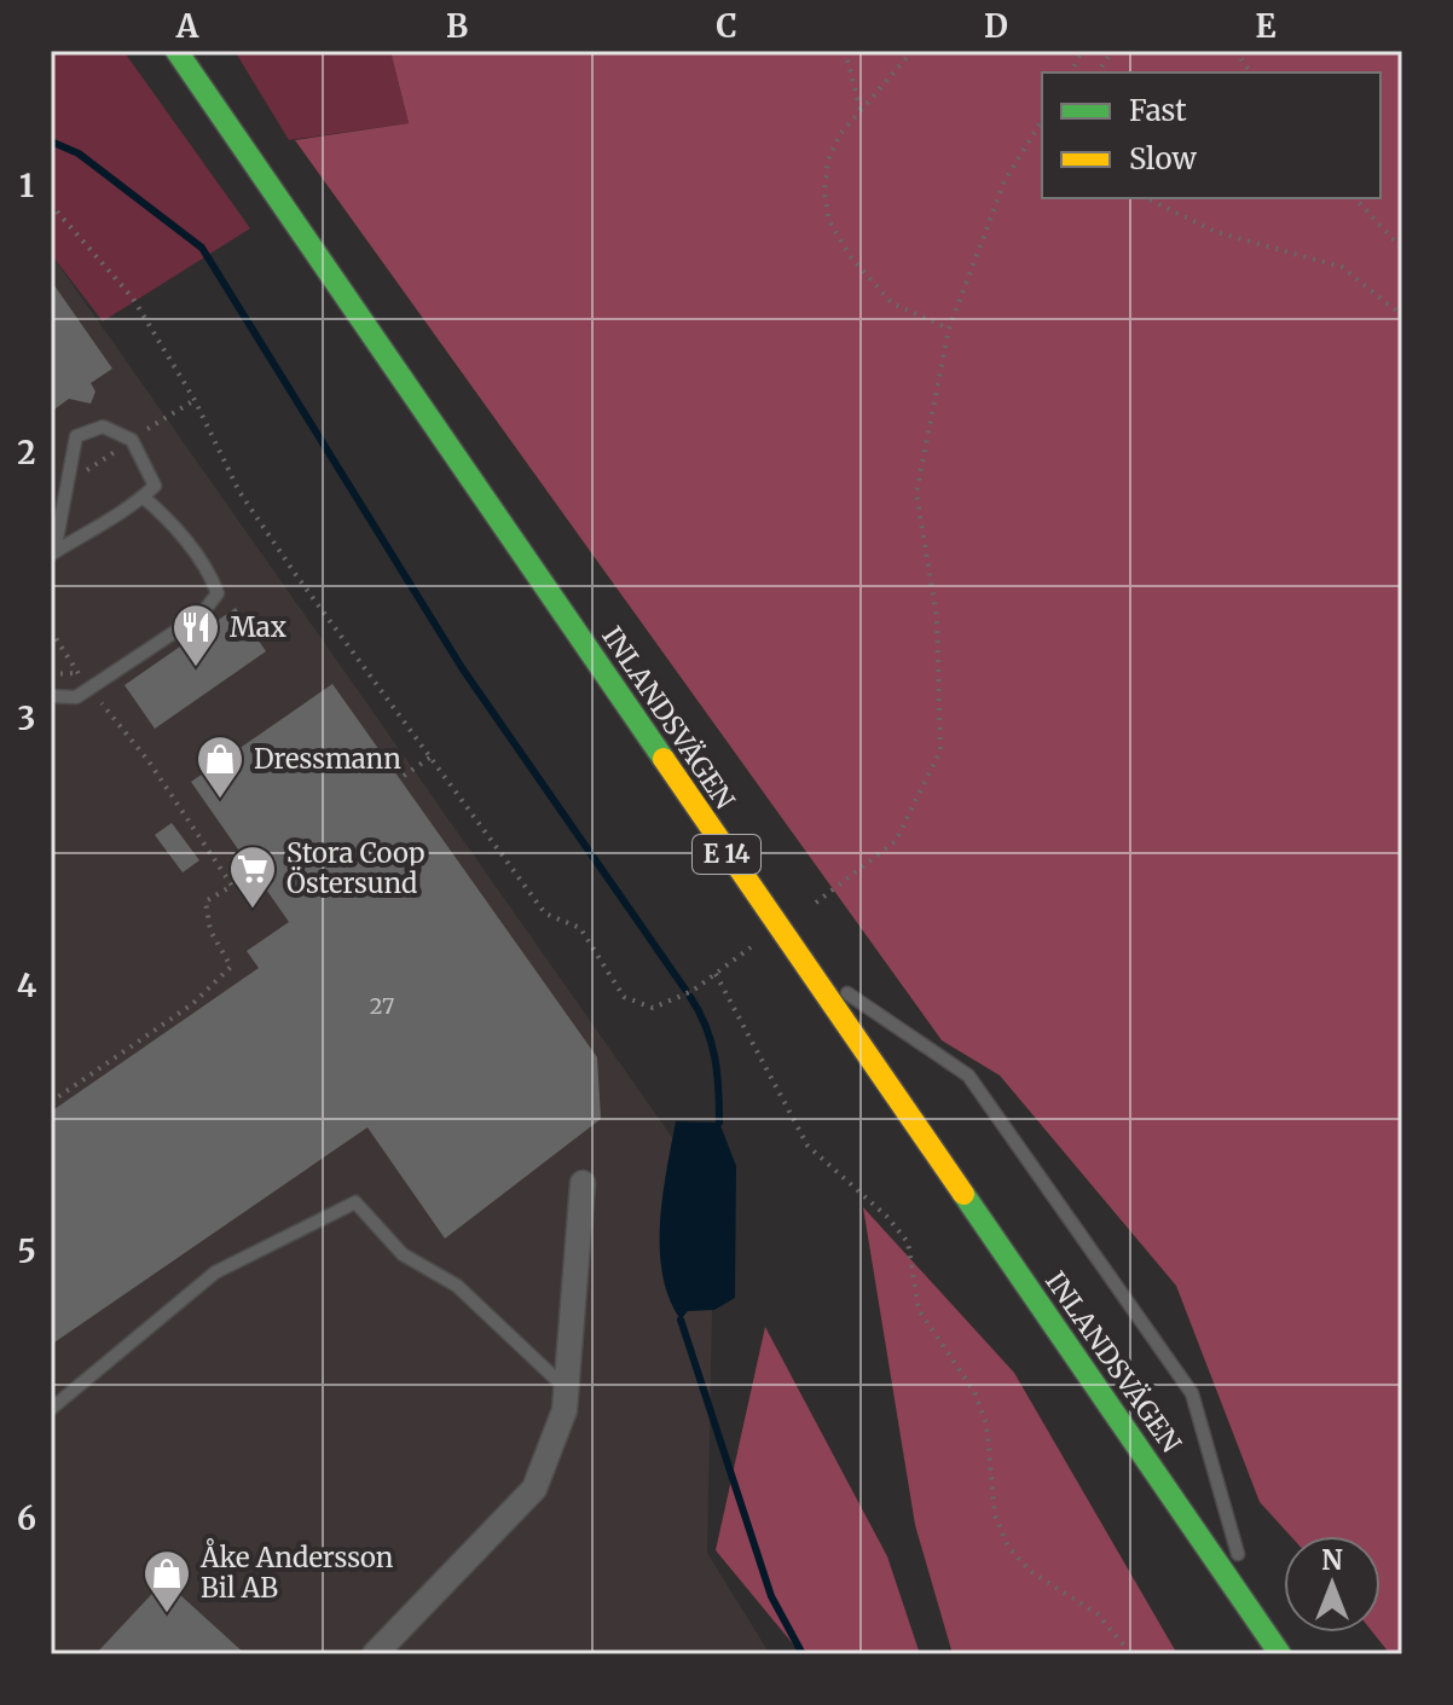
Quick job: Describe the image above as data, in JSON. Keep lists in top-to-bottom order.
{
  "streets": {
    "highway": ["INLANDSVÄGEN", "E 14"]
  },
  "places": {
    "restaurant": ["Max"],
    "shop": ["Dressmann", "Åke Andersson Bil AB"],
    "supermarket": ["Stora Coop Östersund"]
  },
  "house_numbers": ["27"],
  "legend": ["Fast", "Slow"],
  "north": "top",
  "grid": {
    "columns": [
      "A",
      "B",
      "C",
      "D",
      "E"
    ],
    "rows": [
      "1",
      "2",
      "3",
      "4",
      "5",
      "6"
    ]
  }
}
